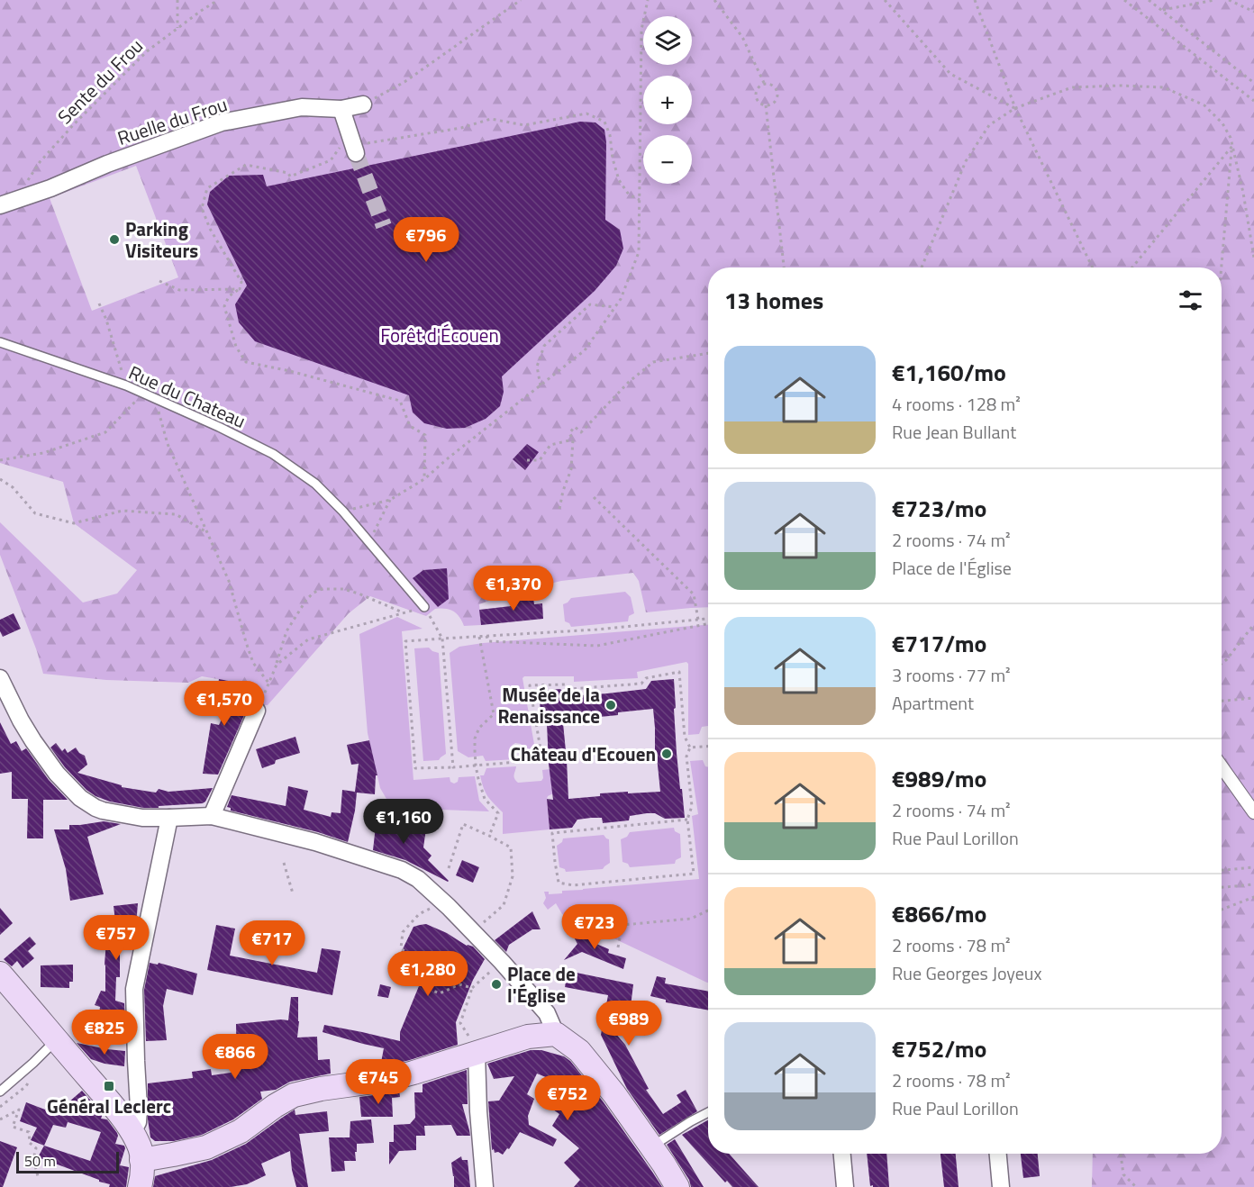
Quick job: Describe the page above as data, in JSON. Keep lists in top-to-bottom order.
{
  "streets": {
    "street": ["Ruelle du Frou"],
    "lane": ["Rue du Chateau"],
    "path": ["Sente du Frou"]
  },
  "crossings": [
    ["Sente du Frou", "Ruelle du Frou"]
  ],
  "parks": ["Forêt d'Écouen"],
  "places": {
    "other": [
      "Parking Visiteurs",
      "Musée de la Renaissance",
      "Château d'Ecouen",
      "Place de l'Église"
    ],
    "transit": ["Général Leclerc"]
  },
  "scale_bar": "50 m",
  "page": {
    "map_buttons": ["+", "−"],
    "price": [
      "€796",
      "€1,370",
      "€1,570",
      "€1,160",
      "€723",
      "€757",
      "€717",
      "€1,280",
      "€989",
      "€825",
      "€866",
      "€745",
      "€752"
    ],
    "heading": "13 homes",
    "list": [
      {
        "name": "€1,160/mo",
        "note": "4 rooms · 128 m² · Rue Jean Bullant"
      },
      {
        "name": "€723/mo",
        "note": "2 rooms · 74 m² · Place de l'Église"
      },
      {
        "name": "€717/mo",
        "note": "3 rooms · 77 m² · Apartment"
      },
      {
        "name": "€989/mo",
        "note": "2 rooms · 74 m² · Rue Paul Lorillon"
      },
      {
        "name": "€866/mo",
        "note": "2 rooms · 78 m² · Rue Georges Joyeux"
      },
      {
        "name": "€752/mo",
        "note": "2 rooms · 78 m² · Rue Paul Lorillon"
      }
    ],
    "scale": "50 m"
  }
}
